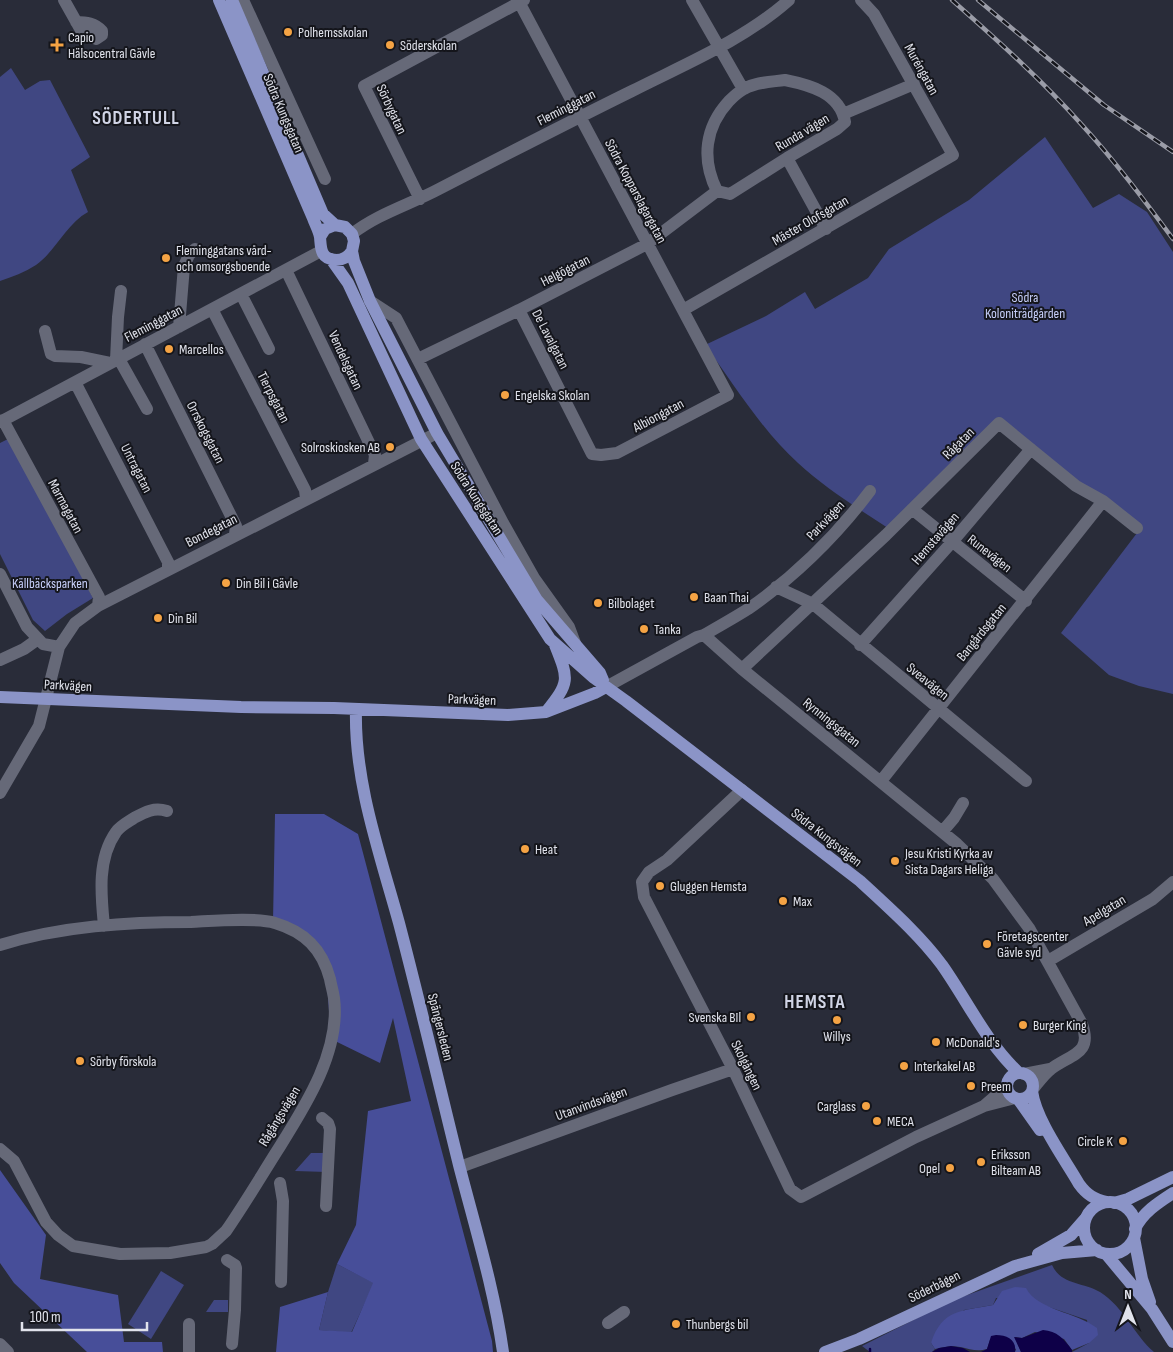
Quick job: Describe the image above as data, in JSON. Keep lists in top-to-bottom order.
{
  "streets": {
    "main road": [
      "Södra Kungsgatan",
      "Parkvägen",
      "Södra Kungsvägen",
      "Spängersleden",
      "Söderbågen"
    ],
    "street": [
      "Muréngatan",
      "Fleminggatan",
      "Sörbygatan",
      "Runda vägen",
      "Södra Kopparslagargatan",
      "Mäster Olofsgatan",
      "Helgögatan",
      "De Lavalgatan",
      "Vendelsgatan",
      "Tierpsgatan",
      "Albiongatan",
      "Orrskogsgatan",
      "Rågatan",
      "Untragatan",
      "Marmagatan",
      "Bondegatan",
      "Hemstavägen",
      "Runevägen",
      "Bangårdsgatan",
      "Sveavägen",
      "Rynningsgatan",
      "Apelgatan",
      "Skolgången",
      "Utanvindsvägen",
      "Rågångsvägen"
    ]
  },
  "crossings": [
    ["Muréngatan", "Mäster Olofsgatan"],
    ["Fleminggatan", "Sörbygatan"],
    ["Fleminggatan", "Södra Kungsgatan"],
    ["Fleminggatan", "Södra Kopparslagargatan"],
    ["Fleminggatan", "Vendelsgatan"],
    ["Fleminggatan", "Tierpsgatan"],
    ["Fleminggatan", "Orrskogsgatan"],
    ["Fleminggatan", "Untragatan"],
    ["Fleminggatan", "Marmagatan"],
    ["Sörbygatan", "Södra Kopparslagargatan"],
    ["Södra Kungsgatan", "Helgögatan"],
    ["Södra Kungsgatan", "Parkvägen"],
    ["Södra Kungsgatan", "Bondegatan"],
    ["Södra Kungsgatan", "Södra Kungsvägen"],
    ["Runda vägen", "Helgögatan"],
    ["Södra Kopparslagargatan", "Mäster Olofsgatan"],
    ["Södra Kopparslagargatan", "Helgögatan"],
    ["Södra Kopparslagargatan", "Albiongatan"],
    ["Helgögatan", "De Lavalgatan"],
    ["De Lavalgatan", "Albiongatan"],
    ["Vendelsgatan", "Bondegatan"],
    ["Tierpsgatan", "Bondegatan"],
    ["Orrskogsgatan", "Bondegatan"],
    ["Rågatan", "Hemstavägen"],
    ["Rågatan", "Runevägen"],
    ["Rågatan", "Bangårdsgatan"],
    ["Rågatan", "Sveavägen"],
    ["Rågatan", "Rynningsgatan"],
    ["Untragatan", "Bondegatan"],
    ["Marmagatan", "Bondegatan"],
    ["Parkvägen", "Bondegatan"],
    ["Parkvägen", "Rynningsgatan"],
    ["Parkvägen", "Södra Kungsvägen"],
    ["Parkvägen", "Spängersleden"],
    ["Hemstavägen", "Runevägen"],
    ["Hemstavägen", "Sveavägen"],
    ["Runevägen", "Bangårdsgatan"],
    ["Bangårdsgatan", "Sveavägen"],
    ["Bangårdsgatan", "Rynningsgatan"],
    ["Rynningsgatan", "Apelgatan"],
    ["Södra Kungsvägen", "Skolgången"],
    ["Spängersleden", "Utanvindsvägen"],
    ["Skolgången", "Utanvindsvägen"]
  ],
  "districts": ["SÖDERTULL", "HEMSTA"],
  "parks": ["Södra Koloniträdgården", "Källbäcksparken"],
  "places": {
    "other": [
      "Polhemsskolan",
      "Söderskolan",
      "Fleminggatans vård- och omsorgsboende",
      "Marcellos",
      "Engelska Skolan",
      "Solroskiosken AB",
      "Din Bil i Gävle",
      "Baan Thai",
      "Bilbolaget",
      "Din Bil",
      "Tanka",
      "Heat",
      "Jesu Kristi Kyrka av Sista Dagars Heliga",
      "Gluggen Hemsta",
      "Max",
      "Företagscenter Gävle syd",
      "Svenska BIl",
      "Willys",
      "Burger King",
      "McDonald's",
      "Sörby förskola",
      "Interkakel AB",
      "Preem",
      "Carglass",
      "MECA",
      "Circle K",
      "Eriksson Bilteam AB",
      "Opel",
      "Thunbergs bil"
    ],
    "health": ["Capio Hälsocentral Gävle"]
  },
  "scale_bar": "100 m",
  "north": "top"
}
